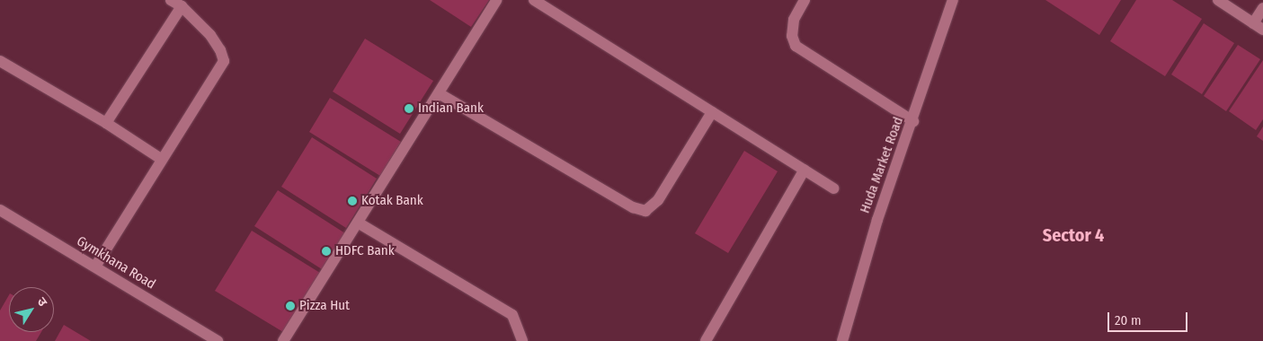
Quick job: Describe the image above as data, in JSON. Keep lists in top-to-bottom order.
{
  "streets": {
    "street": ["Huda Market Road", "Gymkhana Road"]
  },
  "districts": ["Sector 4"],
  "places": [
    "Indian Bank",
    "Kotak Bank",
    "HDFC Bank",
    "Pizza Hut"
  ],
  "scale_bar": "20 m",
  "north": "top right"
}
